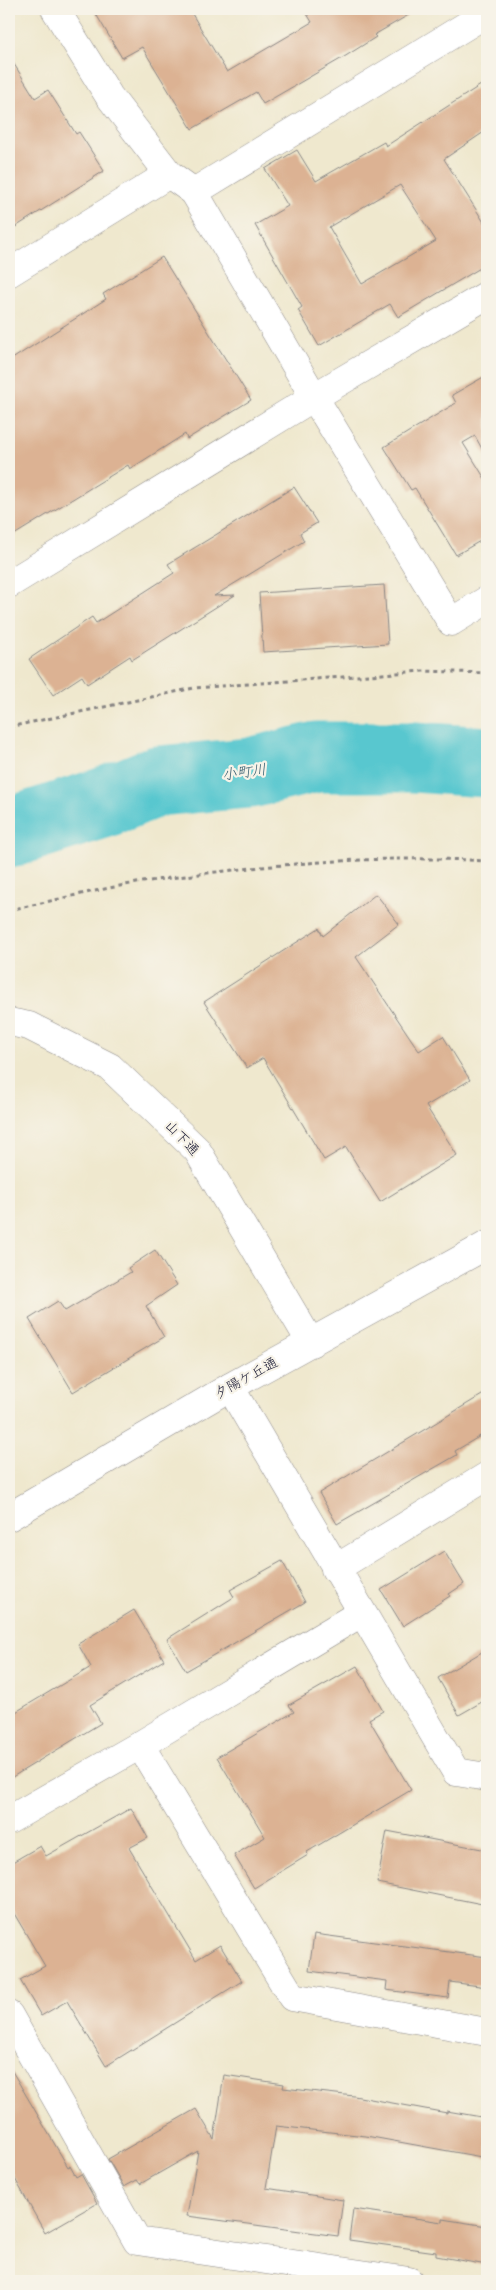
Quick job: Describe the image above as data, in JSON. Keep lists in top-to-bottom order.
{
  "streets": {
    "street": ["山下通", "夕陽ケ丘通"]
  },
  "crossings": [
    ["山下通", "夕陽ケ丘通"]
  ],
  "water": ["小町川"]
}
